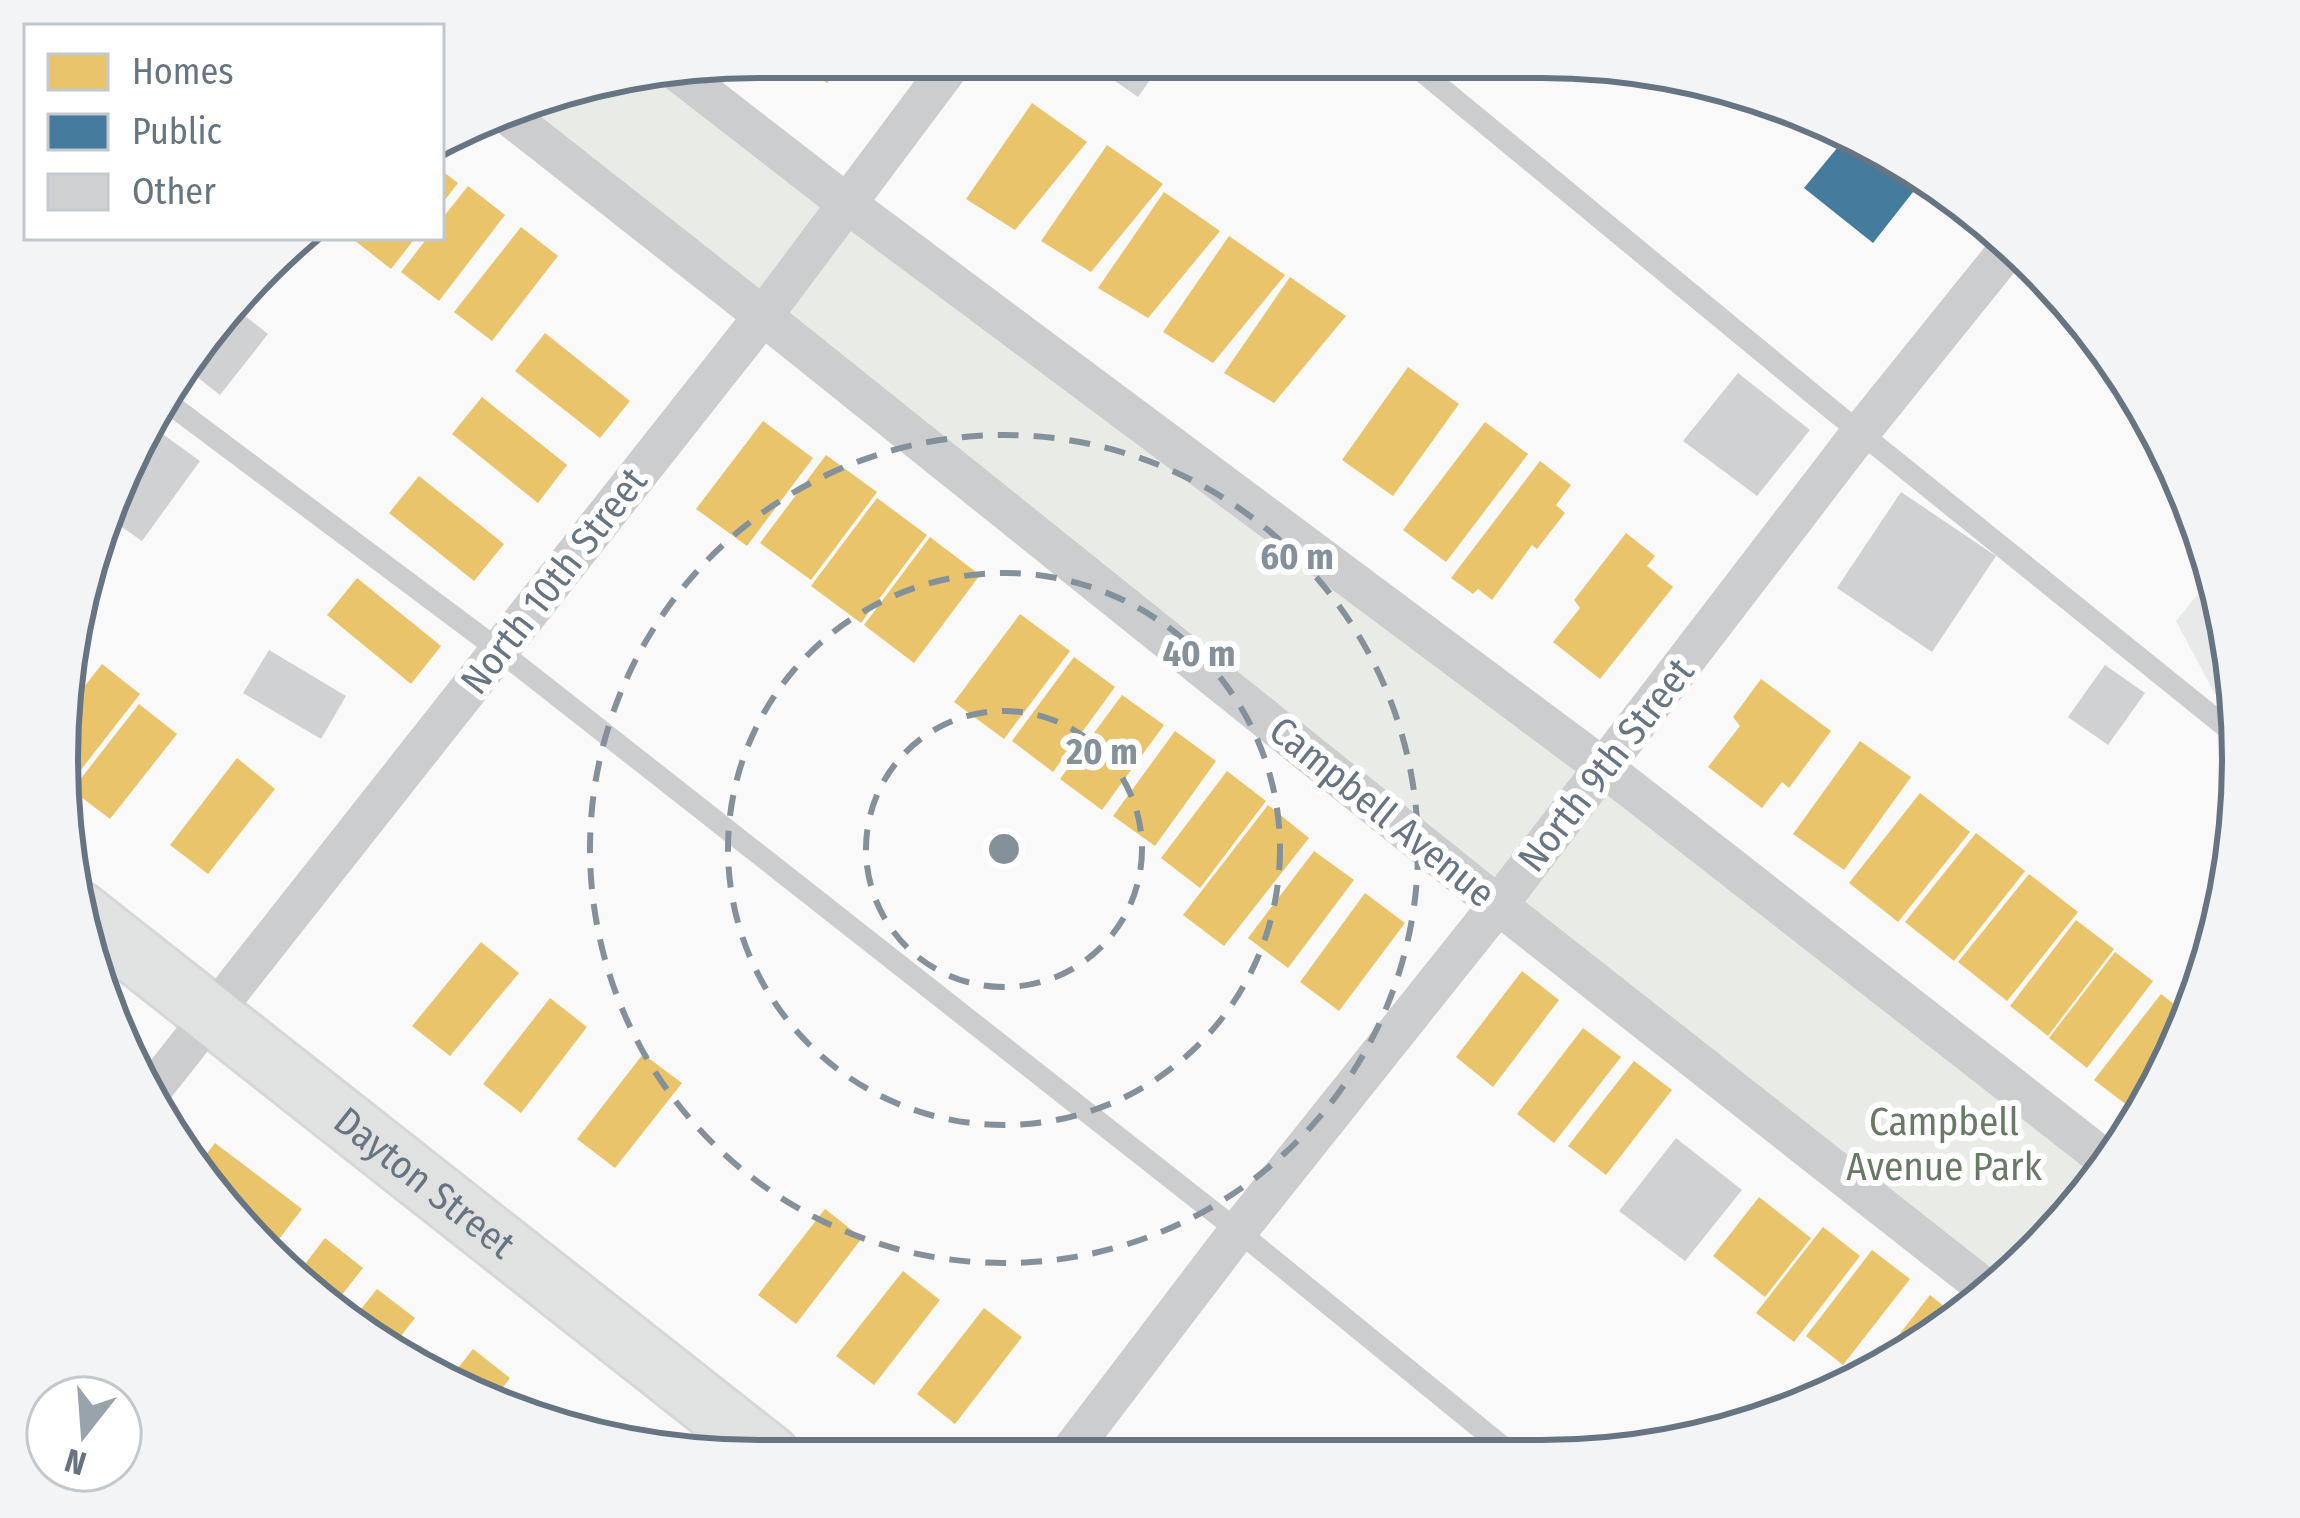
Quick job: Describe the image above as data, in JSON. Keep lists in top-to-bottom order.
{
  "streets": {
    "street": [
      "North 10th Street",
      "North 9th Street",
      "Campbell Avenue",
      "Dayton Street"
    ]
  },
  "crossings": [
    ["North 10th Street", "Campbell Avenue"],
    ["North 10th Street", "Dayton Street"],
    ["North 9th Street", "Campbell Avenue"]
  ],
  "parks": ["Campbell Avenue Park"],
  "legend": ["Homes", "Public", "Other"],
  "north": "bottom",
  "rings": ["60 m", "40 m", "20 m"]
}
